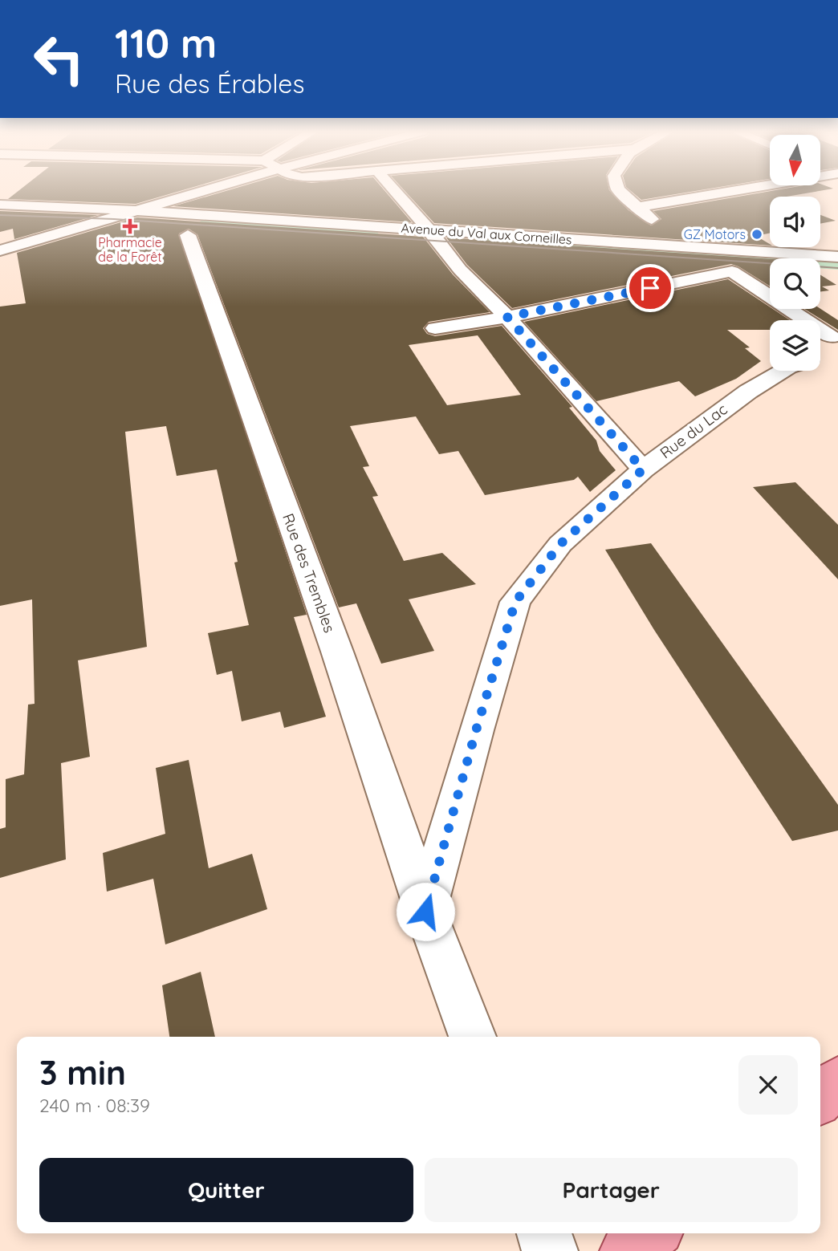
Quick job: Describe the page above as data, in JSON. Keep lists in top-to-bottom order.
{
  "streets": {
    "street": ["Avenue du Val aux Corneilles", "Rue du Lac", "Rue des Trembles"]
  },
  "crossings": [
    ["Rue du Lac", "Rue des Trembles"]
  ],
  "places": {
    "health": ["Pharmacie de la Forêt"],
    "other": ["GZ Motors"]
  },
  "north": "bottom",
  "page": {
    "turn": ["110 m", "Rue des Érables"],
    "heading": ["3 min", "240 m · 08:39"],
    "buttons": ["Quitter", "Partager"]
  }
}
